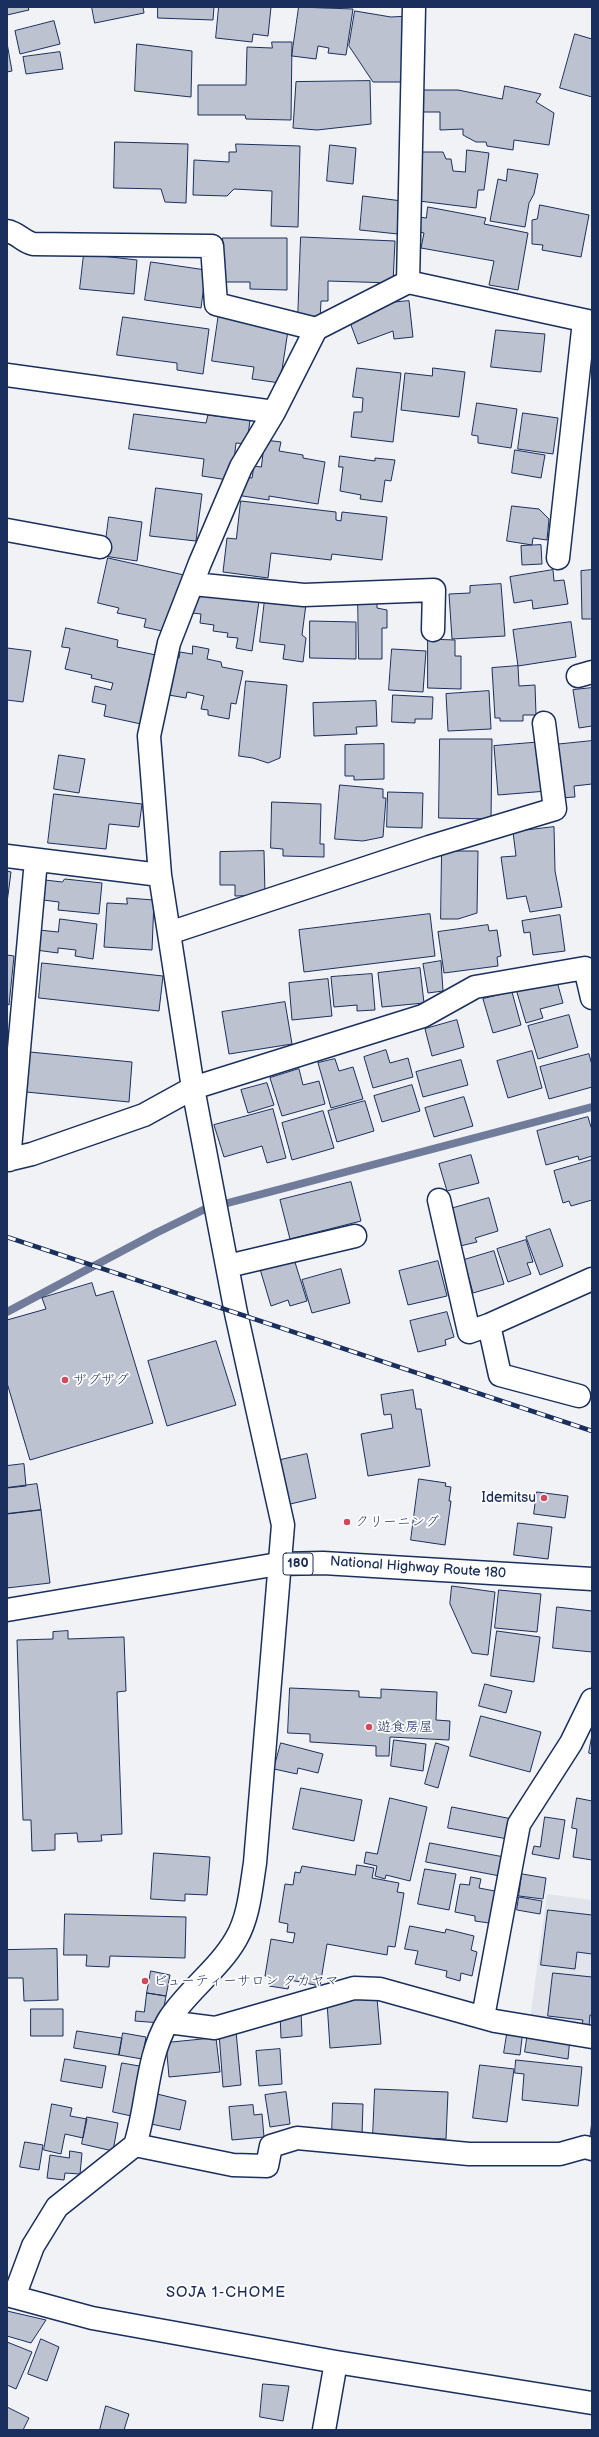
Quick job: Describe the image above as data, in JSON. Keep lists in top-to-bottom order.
{
  "streets": {
    "main road": ["180", "National Highway Route 180"]
  },
  "districts": ["SOJA 1-CHOME"],
  "places": [
    "ザグザグ",
    "Idemitsu",
    "クリーニング",
    "遊食房屋",
    "ビューティーサロン タカヤマ"
  ]
}
